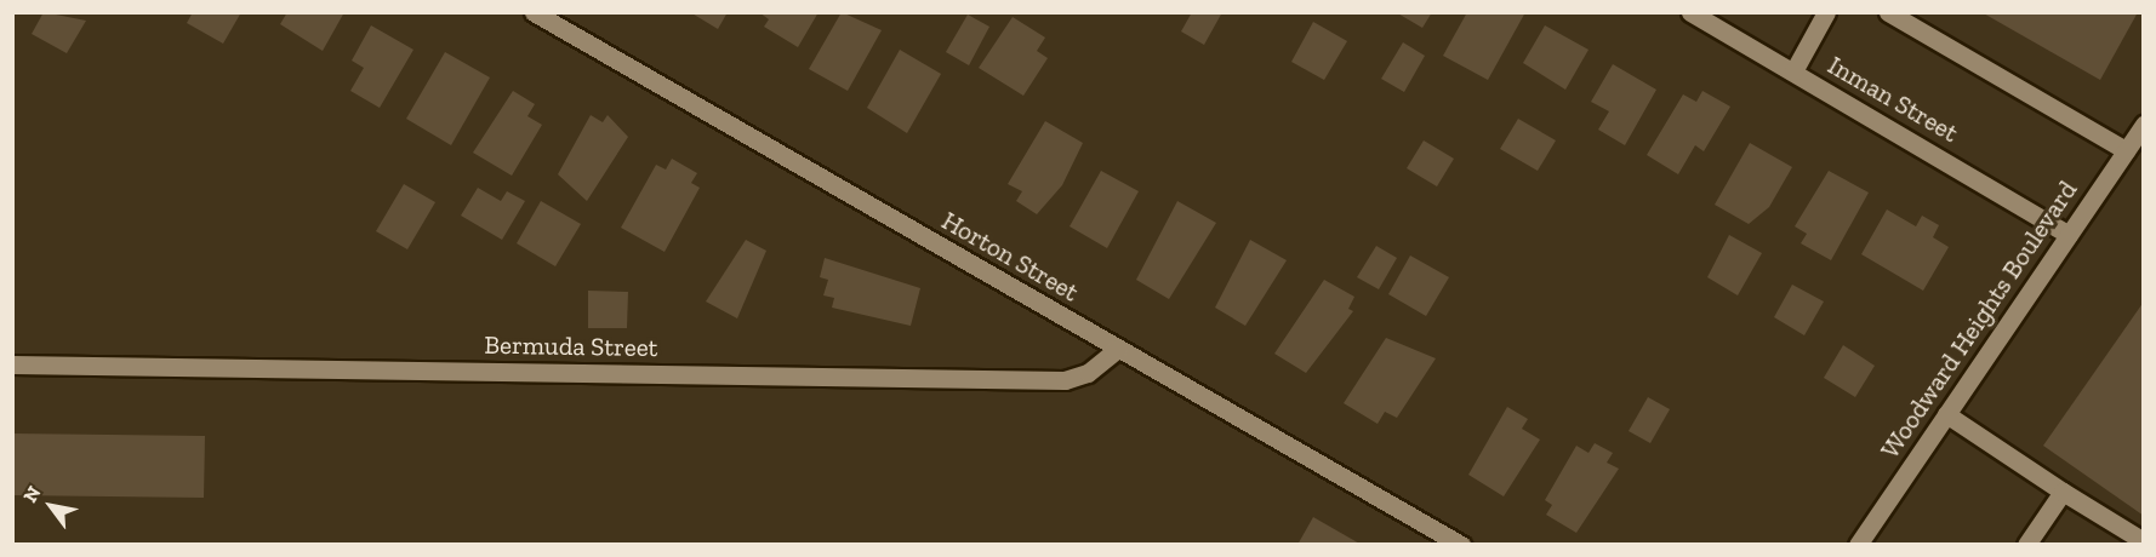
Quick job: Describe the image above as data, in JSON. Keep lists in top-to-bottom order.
{
  "streets": {
    "street": [
      "Inman Street",
      "Horton Street",
      "Woodward Heights Boulevard",
      "Bermuda Street"
    ]
  },
  "crossings": [
    ["Inman Street", "Woodward Heights Boulevard"],
    ["Horton Street", "Bermuda Street"]
  ],
  "north": "top left"
}
